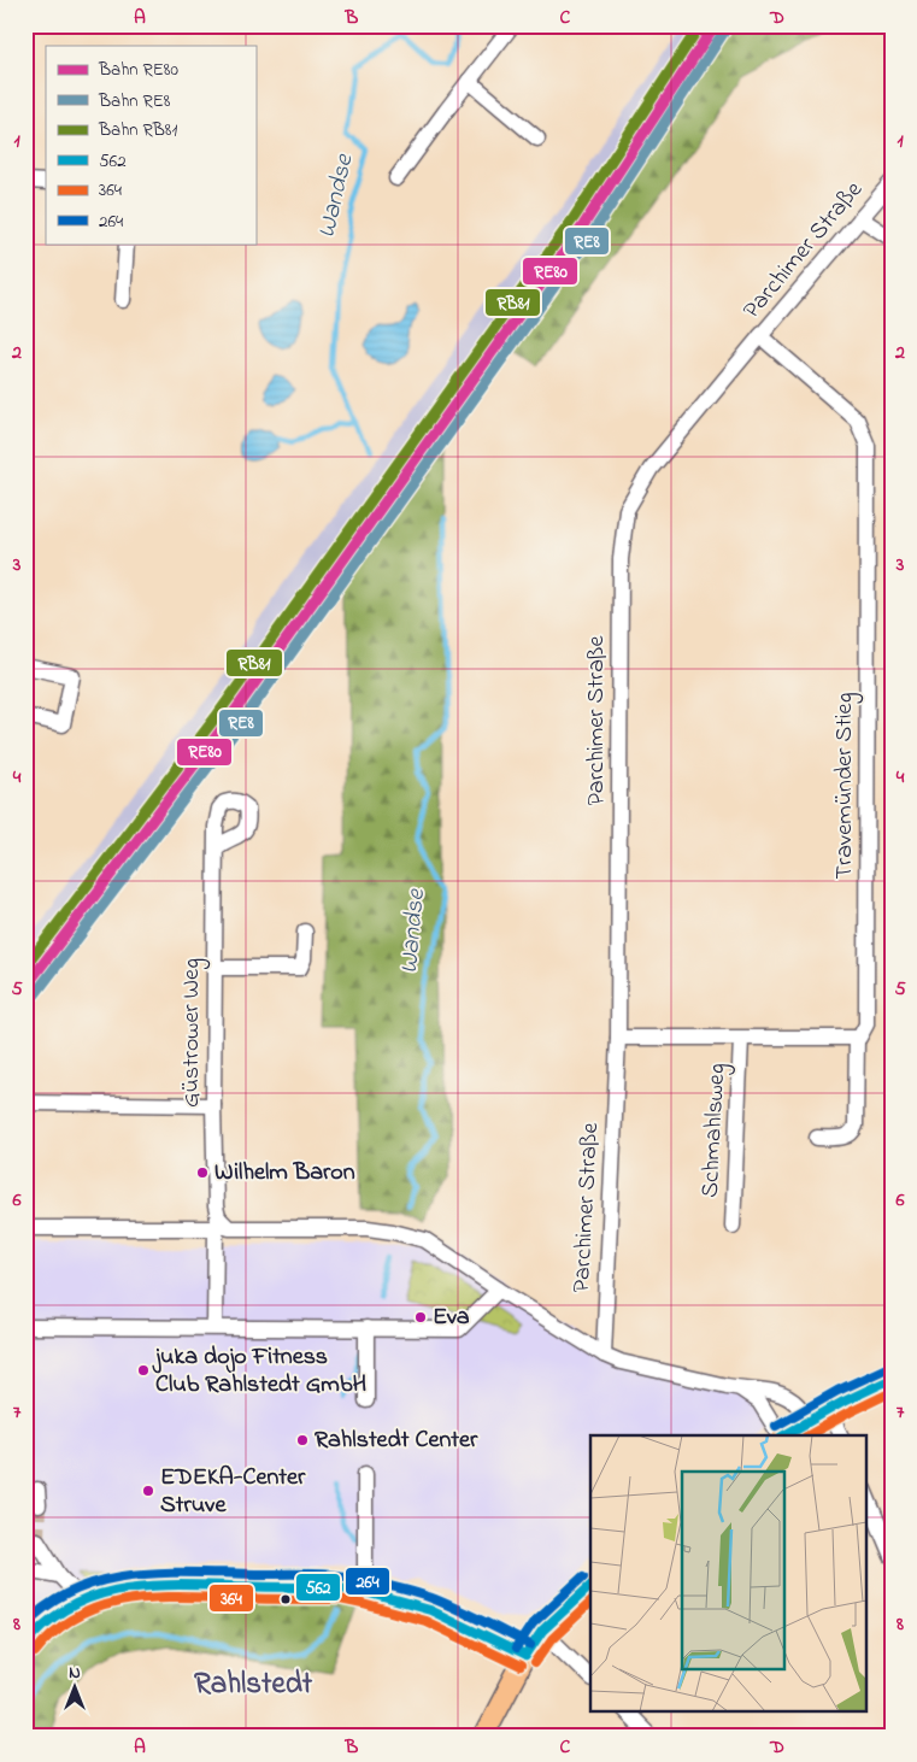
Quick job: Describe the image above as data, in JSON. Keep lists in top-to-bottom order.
{
  "streets": {
    "street": [
      "Parchimer Straße",
      "Travemünder Stieg",
      "Güstrower Weg",
      "Schmahlsweg"
    ]
  },
  "crossings": [
    ["Parchimer Straße", "Travemünder Stieg"]
  ],
  "districts": ["Rahlstedt"],
  "water": ["Wandse"],
  "places": [
    "Wilhelm Baron",
    "Eva",
    "juka dojo Fitness Club Rahlstedt GmbH",
    "Rahlstedt Center",
    "EDEKA-Center Struve"
  ],
  "lines": [
    "rail line RE80",
    "rail line RB81",
    "rail line RE8",
    "transit line 264",
    "transit line 562",
    "transit line 364"
  ],
  "legend": [
    "Bahn RE80",
    "Bahn RE8",
    "Bahn RB81",
    "562",
    "364",
    "264"
  ],
  "north": "top",
  "grid": {
    "columns": [
      "A",
      "B",
      "C",
      "D"
    ],
    "rows": [
      "1",
      "2",
      "3",
      "4",
      "5",
      "6",
      "7",
      "8"
    ]
  }
}
